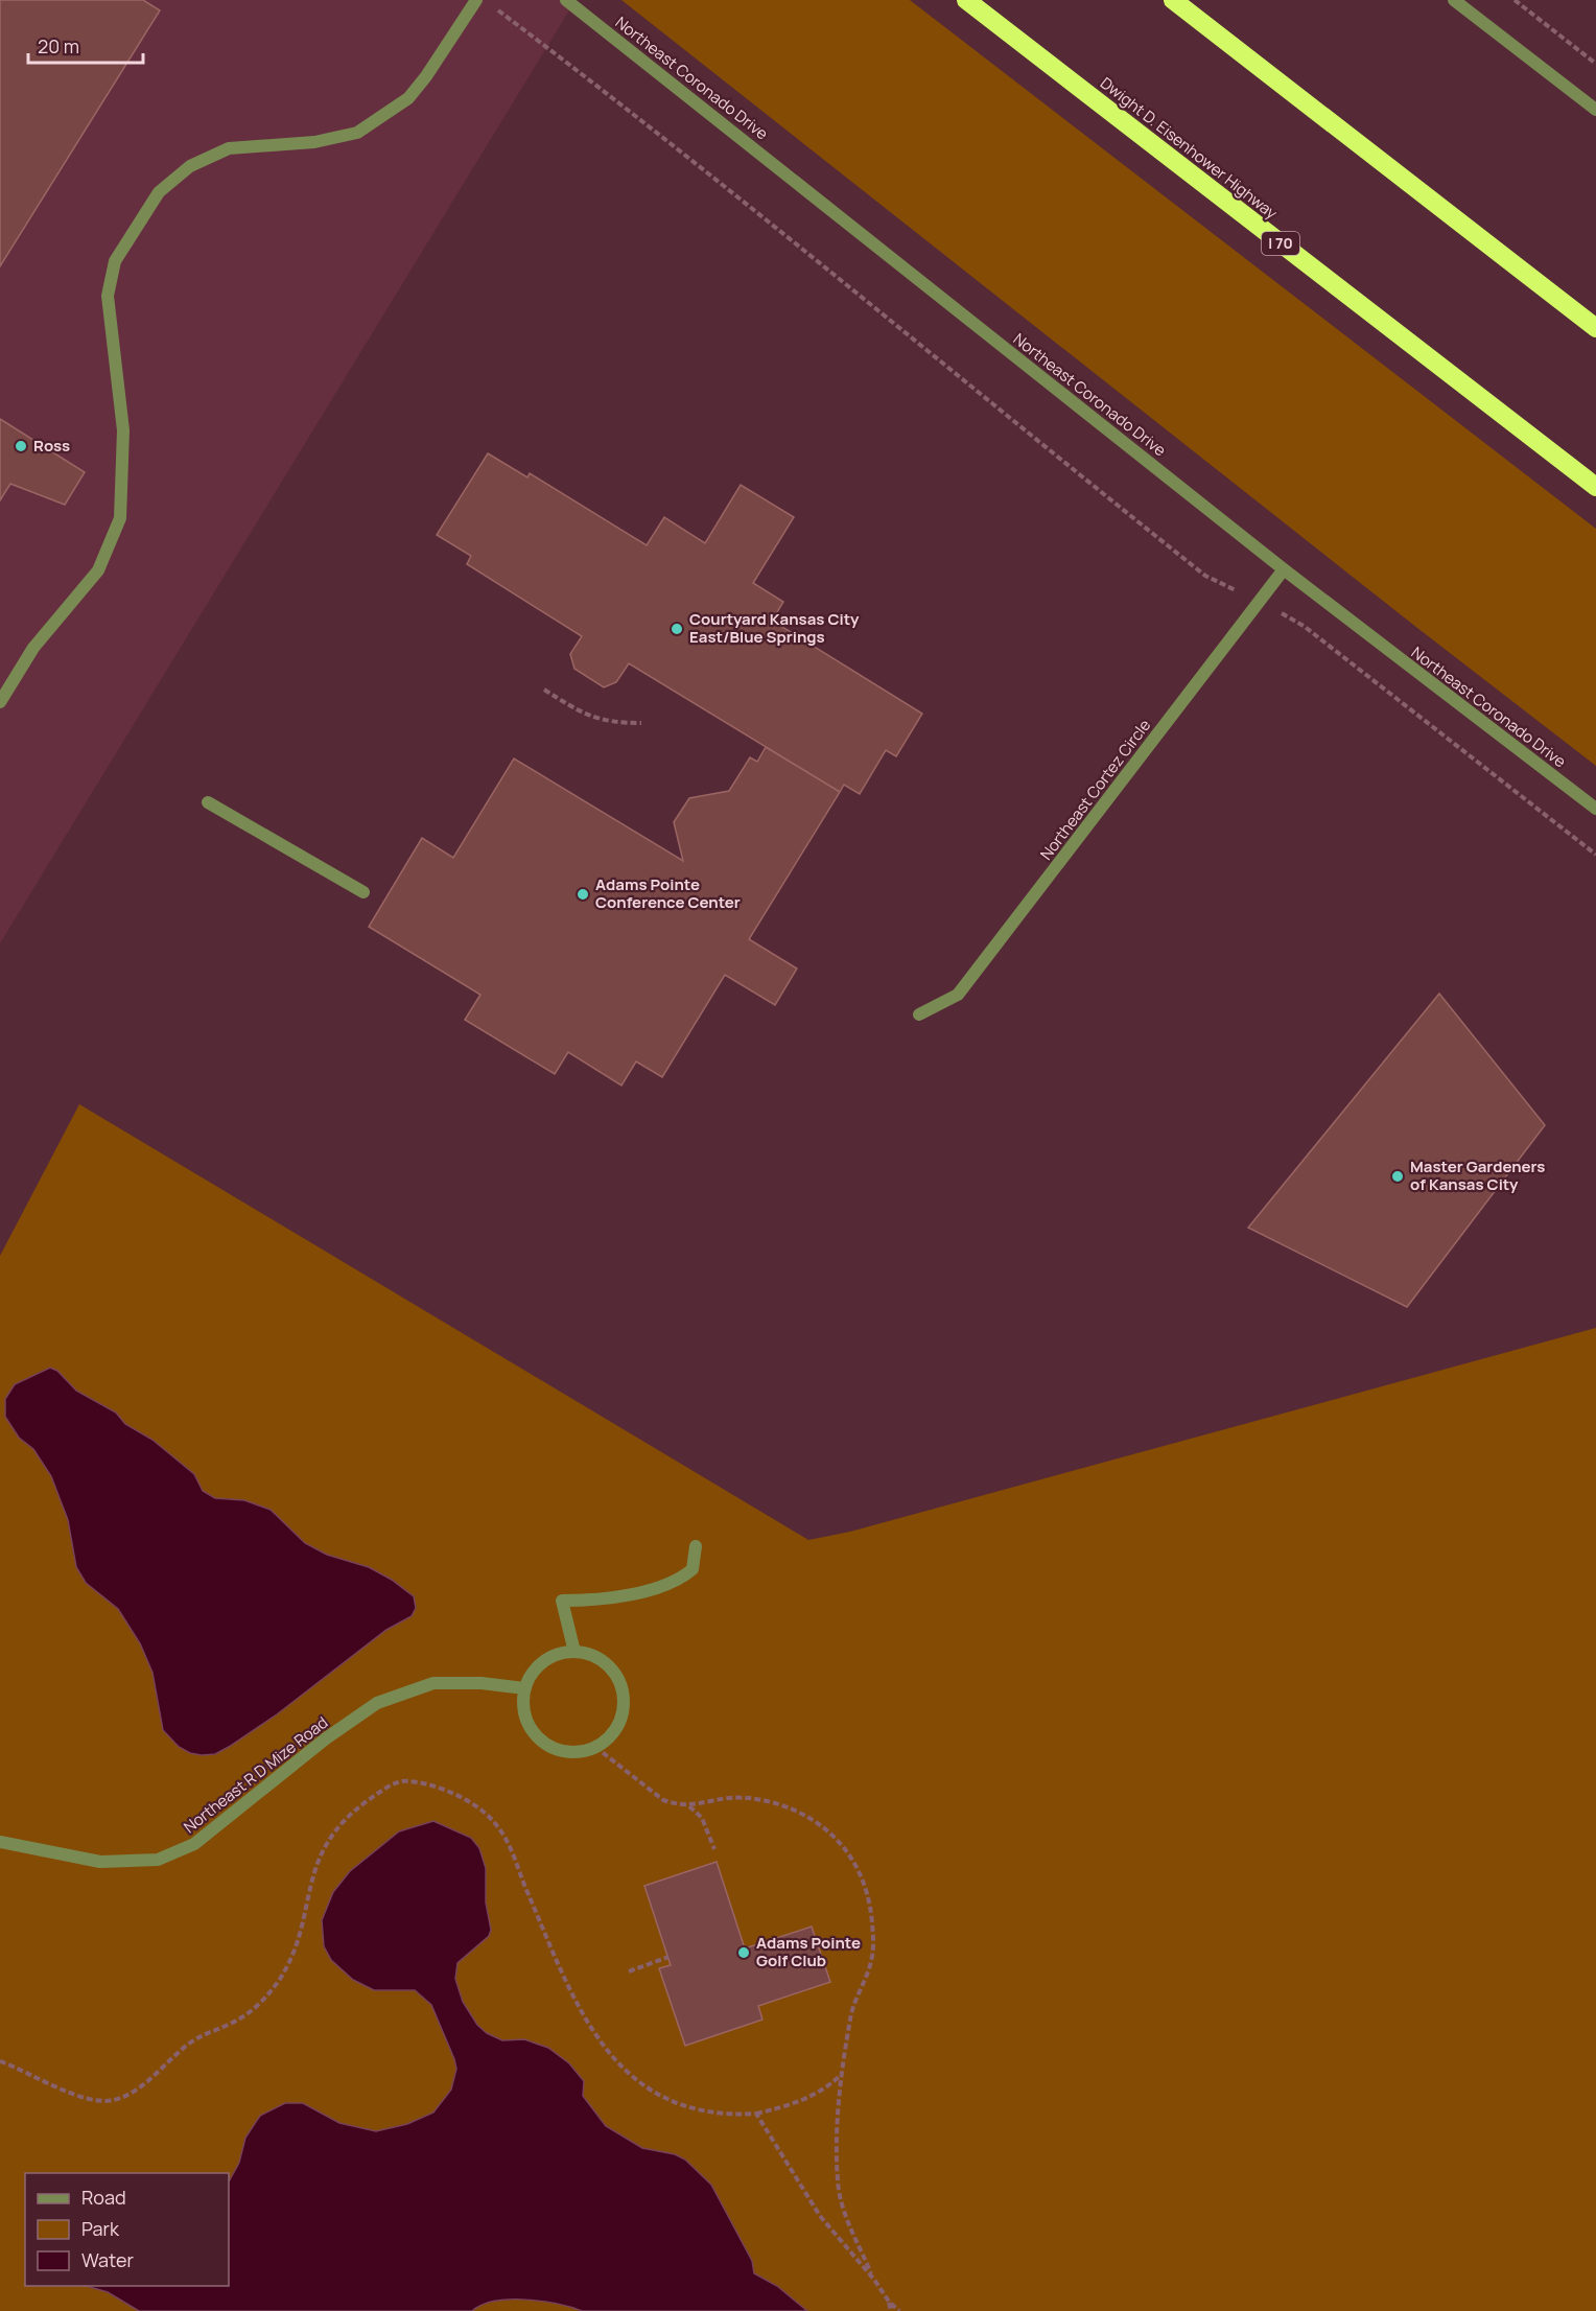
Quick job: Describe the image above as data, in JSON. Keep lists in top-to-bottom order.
{
  "streets": {
    "highway": ["Dwight D. Eisenhower Highway", "I 70"],
    "street": ["Northeast Coronado Drive", "Northeast Cortez Circle", "Northeast R D Mize Road"]
  },
  "crossings": [
    ["Northeast Coronado Drive", "Northeast Cortez Circle"]
  ],
  "places": [
    "Ross",
    "Courtyard Kansas City East/Blue Springs",
    "Adams Pointe Conference Center",
    "Master Gardeners of Kansas City",
    "Adams Pointe Golf Club"
  ],
  "legend": ["Road", "Park", "Water"],
  "scale_bar": "20 m"
}
